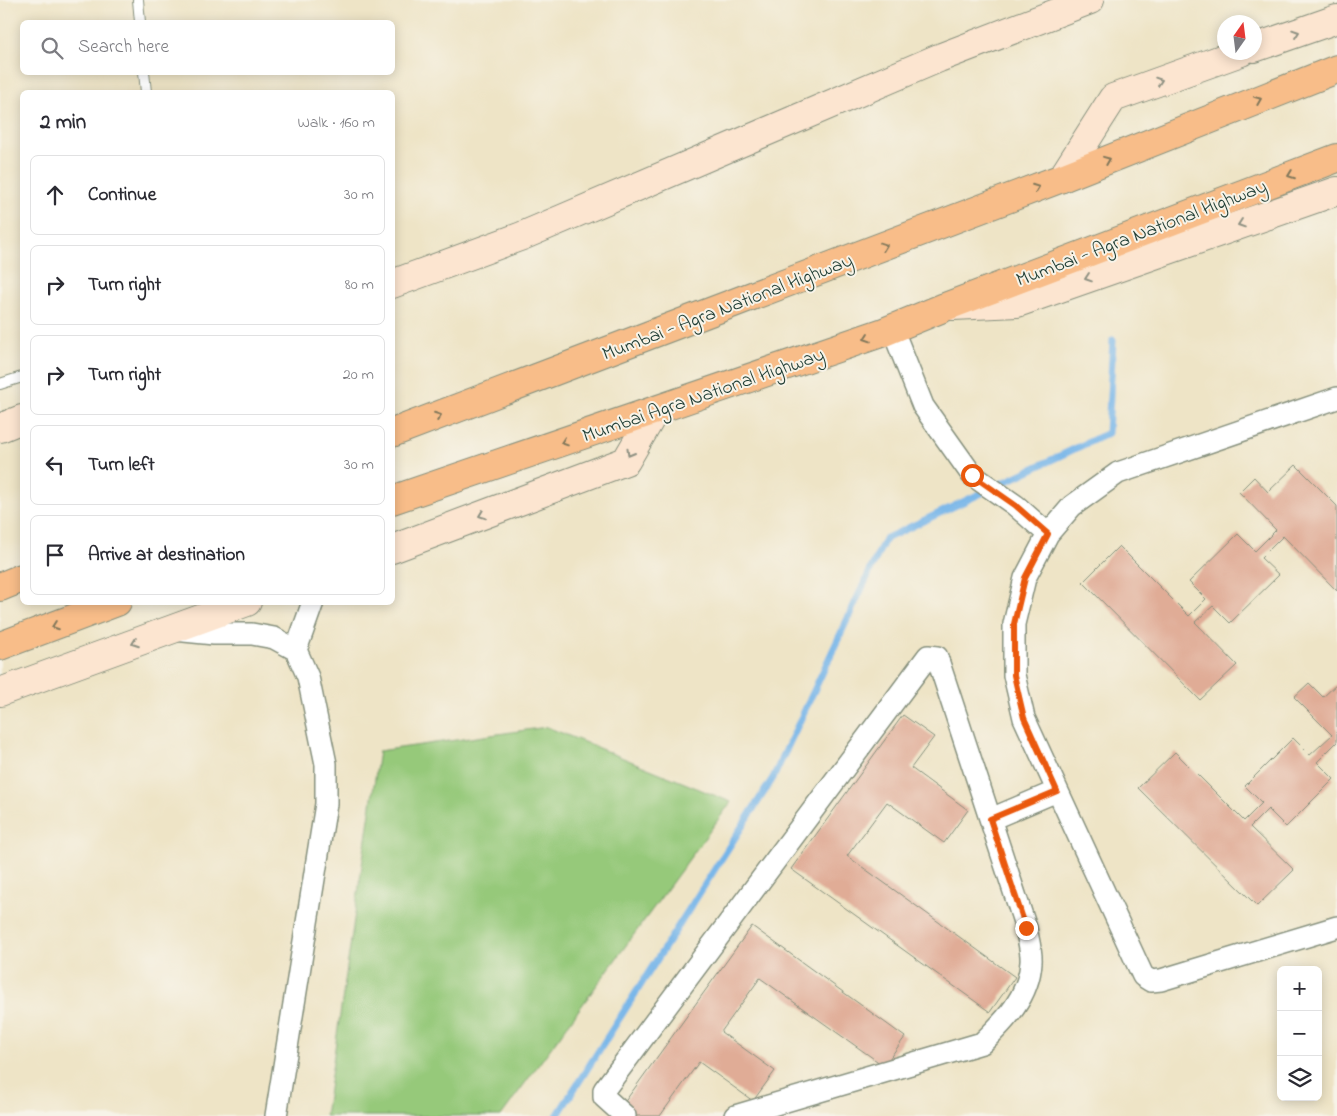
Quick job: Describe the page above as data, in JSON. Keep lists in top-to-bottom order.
{
  "streets": {
    "highway": ["Mumbai - Agra National Highway", "Mumbai Agra National Highway"]
  },
  "crossings": [
    ["Mumbai - Agra National Highway", "Mumbai Agra National Highway"]
  ],
  "north": "top",
  "page": {
    "search": "Search here",
    "heading": ["2 min", "Walk · 160 m"],
    "list": [
      ["Continue", "30 m"],
      ["Turn right", "80 m"],
      ["Turn right", "20 m"],
      ["Turn left", "30 m"],
      "Arrive at destination"
    ],
    "map_buttons": ["+", "−"]
  }
}
